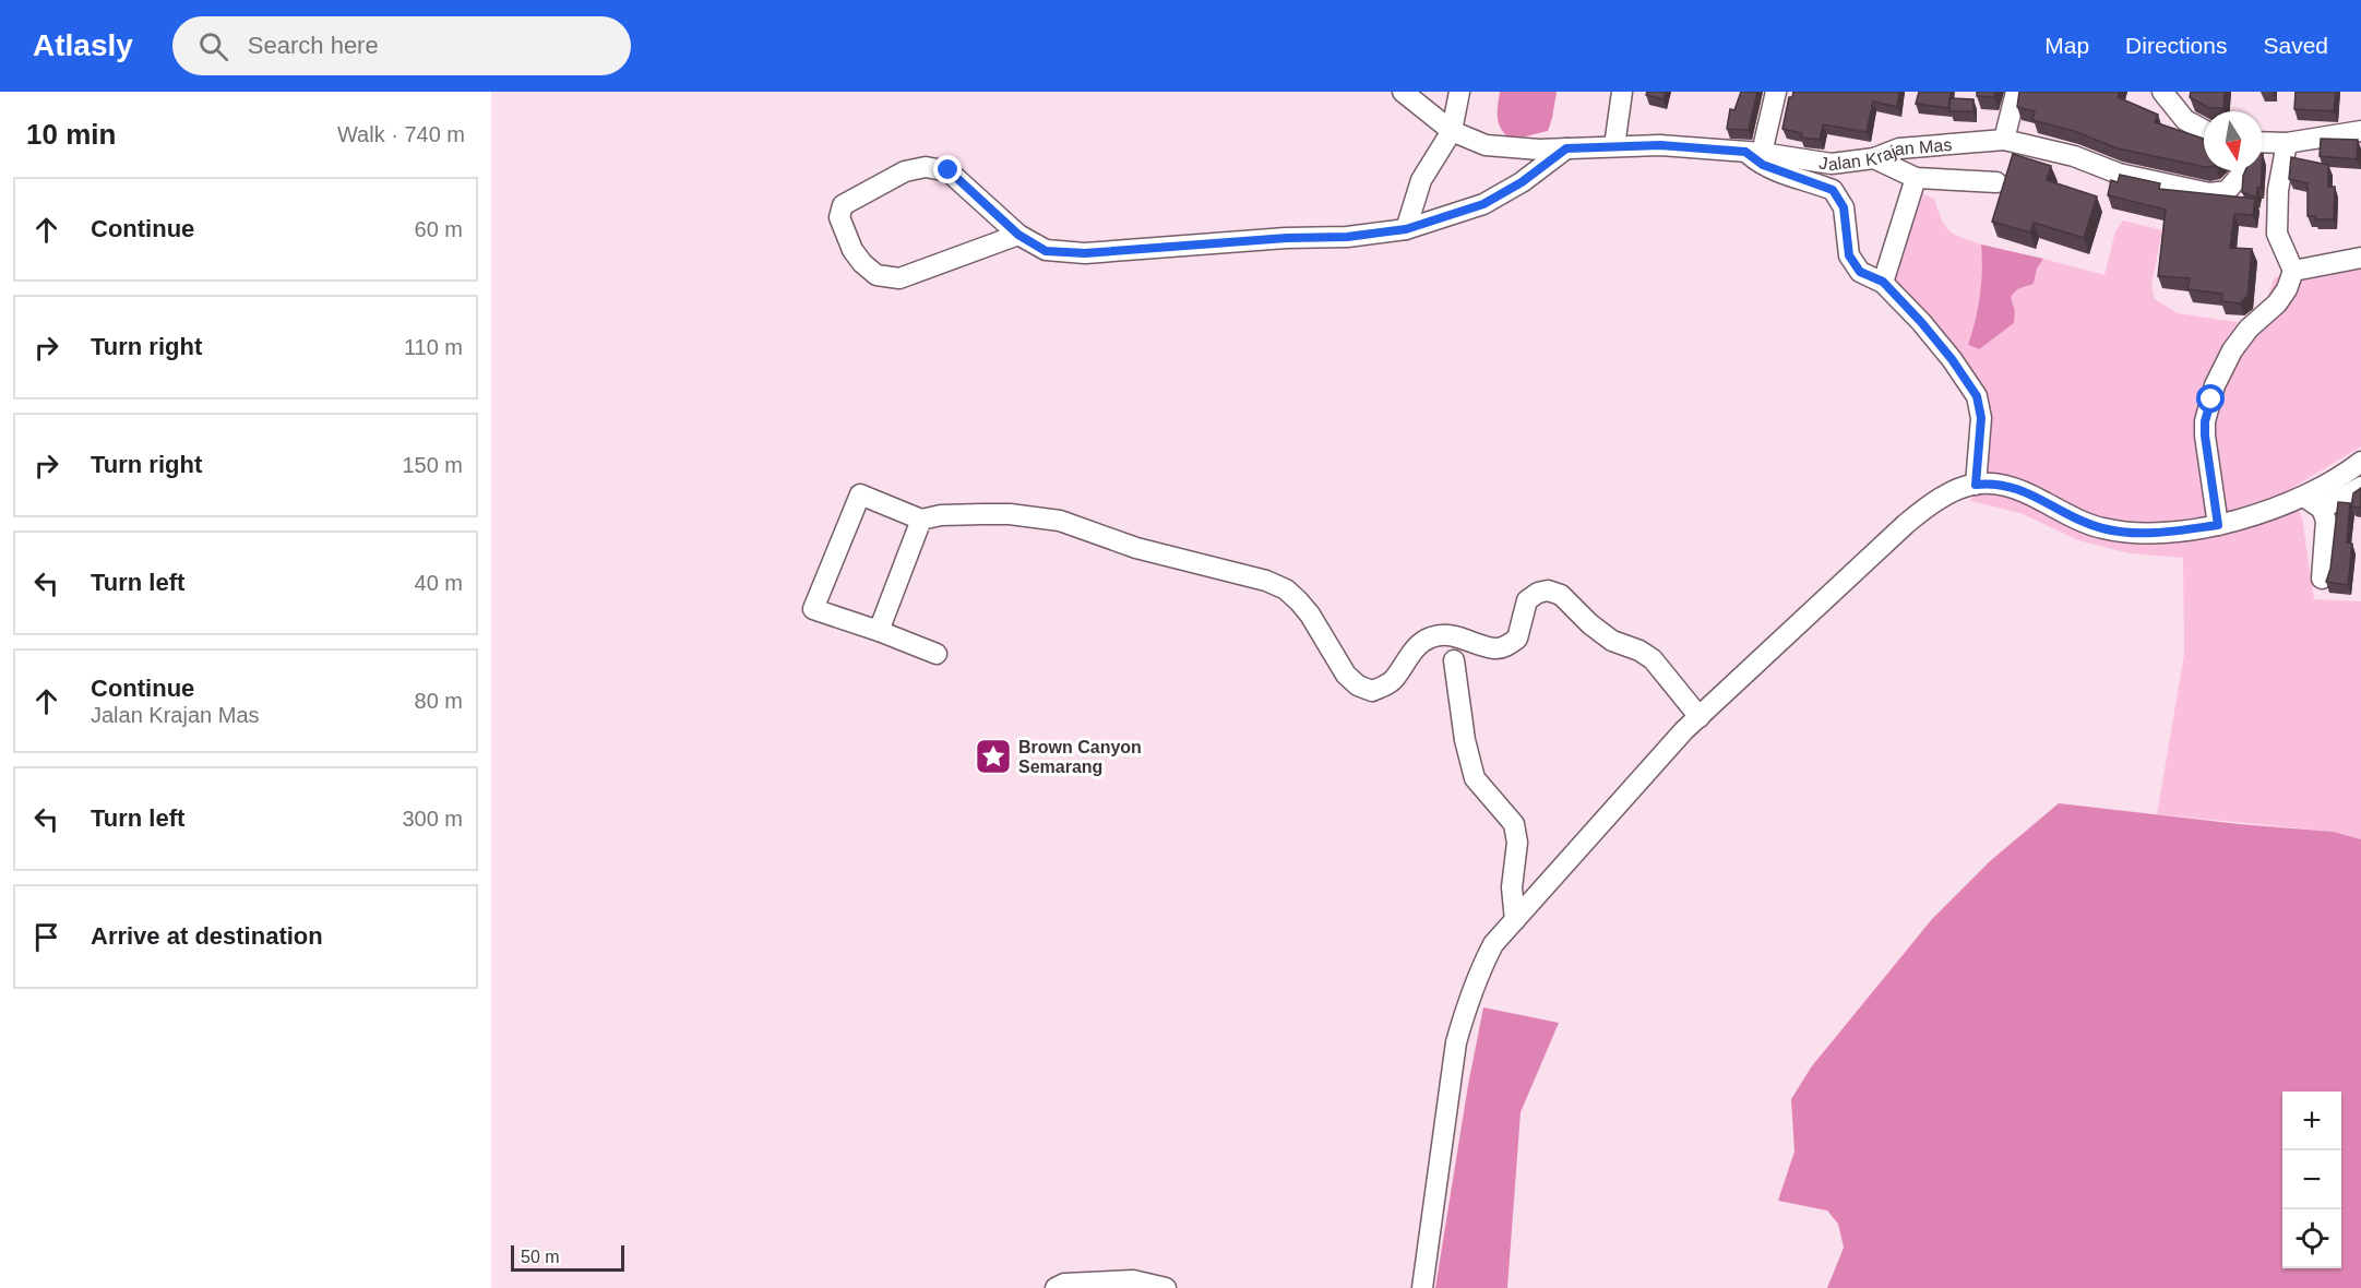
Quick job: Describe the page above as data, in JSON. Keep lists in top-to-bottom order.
{
  "streets": {
    "street": ["Jalan Krajan Mas"]
  },
  "places": {
    "place": ["Brown Canyon Semarang"]
  },
  "scale_bar": "50 m",
  "north": "bottom",
  "page": {
    "header": "Atlasly",
    "search": "Search here",
    "nav": ["Map", "Directions", "Saved"],
    "heading": ["10 min", "Walk · 740 m"],
    "list": [
      ["Continue", "60 m"],
      ["Turn right", "110 m"],
      ["Turn right", "150 m"],
      ["Turn left", "40 m"],
      ["Continue", "Jalan Krajan Mas", "80 m"],
      ["Turn left", "300 m"],
      "Arrive at destination"
    ],
    "map_buttons": ["+", "−"],
    "scale": "50 m"
  }
}
